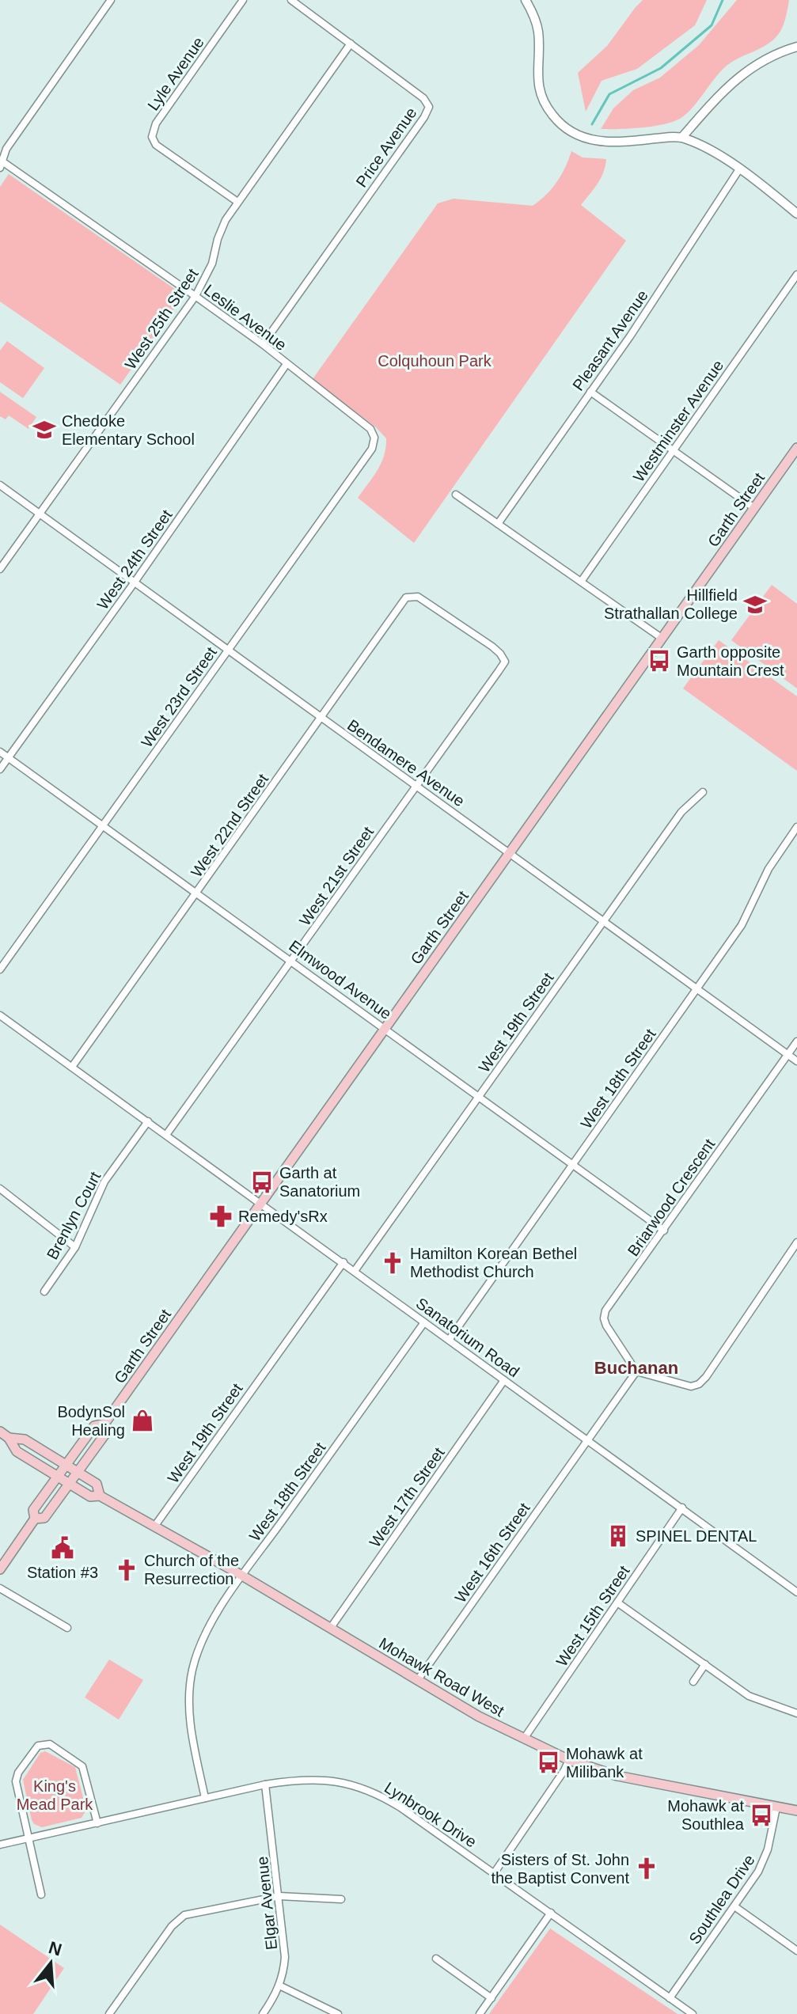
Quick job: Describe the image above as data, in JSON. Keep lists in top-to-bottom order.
{
  "streets": {
    "main road": ["Garth Street", "Mohawk Road West"],
    "street": [
      "Lyle Avenue",
      "Price Avenue",
      "Leslie Avenue",
      "West 25th Street",
      "Pleasant Avenue",
      "Westminster Avenue",
      "West 24th Street",
      "West 23rd Street",
      "Bendamere Avenue",
      "West 22nd Street",
      "West 21st Street",
      "Elmwood Avenue",
      "West 19th Street",
      "West 18th Street",
      "Briarwood Crescent",
      "Brenlyn Court",
      "Sanatorium Road",
      "West 17th Street",
      "West 16th Street",
      "West 15th Street",
      "Lynbrook Drive",
      "Southlea Drive",
      "Elgar Avenue"
    ]
  },
  "crossings": [
    ["Lyle Avenue", "West 25th Street"],
    ["Price Avenue", "Leslie Avenue"],
    ["Price Avenue", "West 25th Street"],
    ["Leslie Avenue", "West 25th Street"],
    ["Leslie Avenue", "West 24th Street"],
    ["Leslie Avenue", "West 23rd Street"],
    ["West 25th Street", "Bendamere Avenue"],
    ["Garth Street", "Bendamere Avenue"],
    ["Garth Street", "Elmwood Avenue"],
    ["Garth Street", "Sanatorium Road"],
    ["Garth Street", "Mohawk Road West"],
    ["West 24th Street", "Bendamere Avenue"],
    ["West 24th Street", "Elmwood Avenue"],
    ["West 23rd Street", "Bendamere Avenue"],
    ["West 23rd Street", "Elmwood Avenue"],
    ["Bendamere Avenue", "West 22nd Street"],
    ["Bendamere Avenue", "West 21st Street"],
    ["Bendamere Avenue", "West 19th Street"],
    ["Bendamere Avenue", "West 18th Street"],
    ["Bendamere Avenue", "Briarwood Crescent"],
    ["West 22nd Street", "West 21st Street"],
    ["West 22nd Street", "Elmwood Avenue"],
    ["West 22nd Street", "Sanatorium Road"],
    ["West 21st Street", "Elmwood Avenue"],
    ["West 21st Street", "Sanatorium Road"],
    ["Elmwood Avenue", "West 19th Street"],
    ["Elmwood Avenue", "West 18th Street"],
    ["Elmwood Avenue", "Briarwood Crescent"],
    ["West 19th Street", "Sanatorium Road"],
    ["West 19th Street", "Mohawk Road West"],
    ["West 18th Street", "Sanatorium Road"],
    ["West 18th Street", "Mohawk Road West"],
    ["West 18th Street", "Lynbrook Drive"],
    ["Brenlyn Court", "Sanatorium Road"],
    ["Sanatorium Road", "West 17th Street"],
    ["Sanatorium Road", "West 16th Street"],
    ["Sanatorium Road", "West 15th Street"],
    ["West 17th Street", "Mohawk Road West"],
    ["West 16th Street", "Mohawk Road West"],
    ["West 15th Street", "Mohawk Road West"],
    ["Mohawk Road West", "Southlea Drive"],
    ["Lynbrook Drive", "Southlea Drive"],
    ["Lynbrook Drive", "Elgar Avenue"]
  ],
  "districts": ["Buchanan"],
  "parks": ["Colquhoun Park", "King's Mead Park"],
  "places": {
    "school or university": ["Chedoke Elementary School", "Hillfield Strathallan College"],
    "bus stop": [
      "Garth opposite Mountain Crest",
      "Garth at Sanatorium",
      "Mohawk at Milibank",
      "Mohawk at Southlea"
    ],
    "pharmacy": ["Remedy'sRx"],
    "church": ["Hamilton Korean Bethel Methodist Church", "Church of the Resurrection", "Sisters of St. John the Baptist Convent"],
    "shop": ["BodynSol Healing"],
    "building": ["SPINEL DENTAL"],
    "public building": ["Station #3"]
  },
  "north": "top"
}
